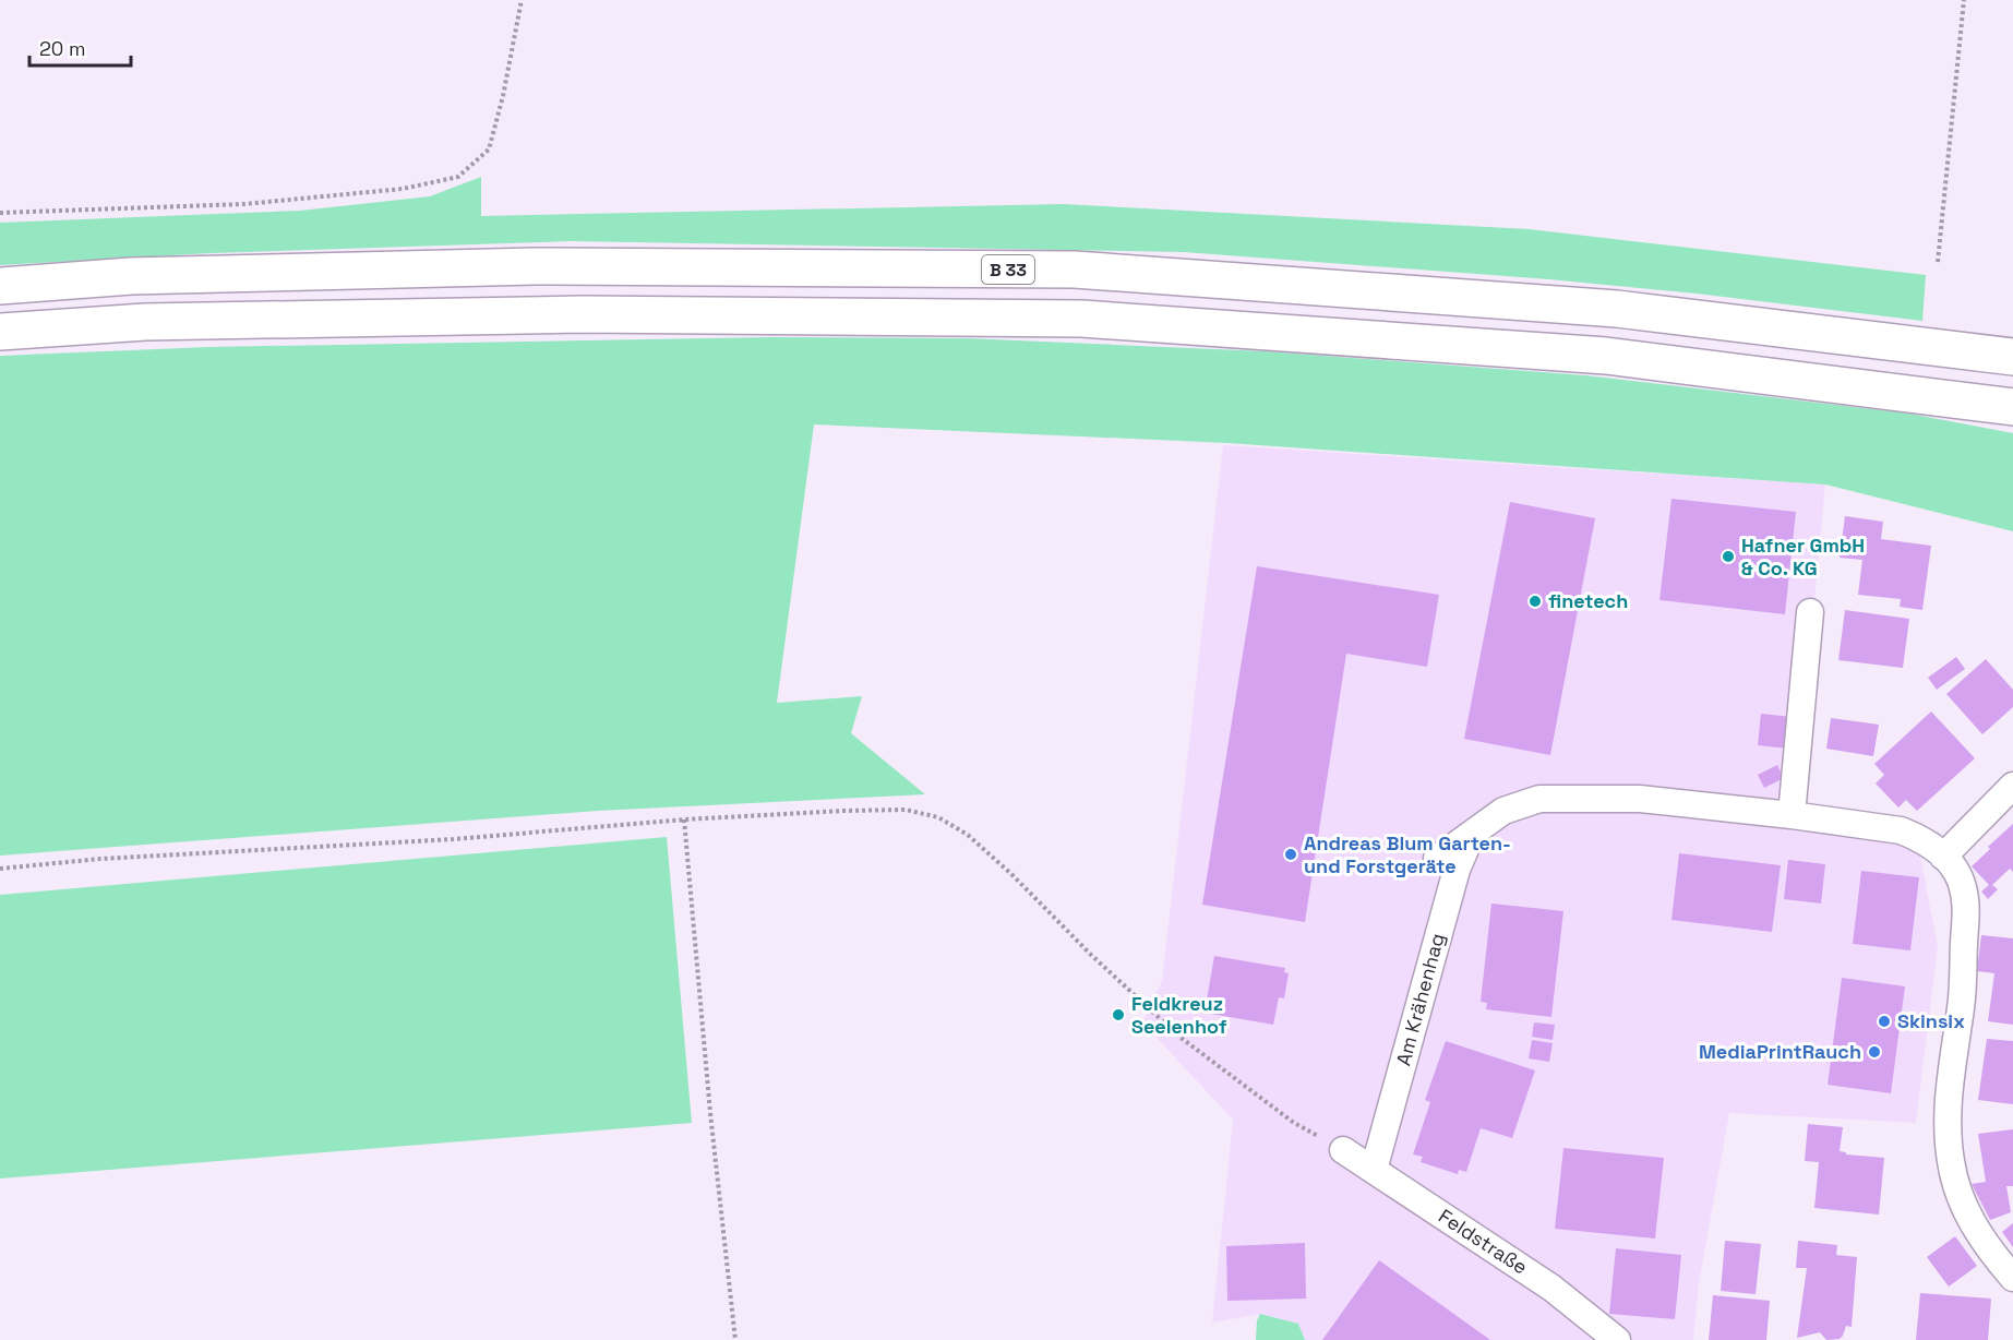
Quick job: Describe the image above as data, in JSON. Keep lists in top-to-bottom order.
{
  "streets": {
    "highway": ["B 33"],
    "street": ["Am Krähenhag", "Feldstraße"]
  },
  "crossings": [
    ["Am Krähenhag", "Feldstraße"]
  ],
  "places": [
    "Hafner GmbH & Co. KG",
    "finetech",
    "Andreas Blum Garten- und Forstgeräte",
    "Feldkreuz Seelenhof",
    "Skinsix",
    "MediaPrintRauch"
  ],
  "scale_bar": "20 m"
}
